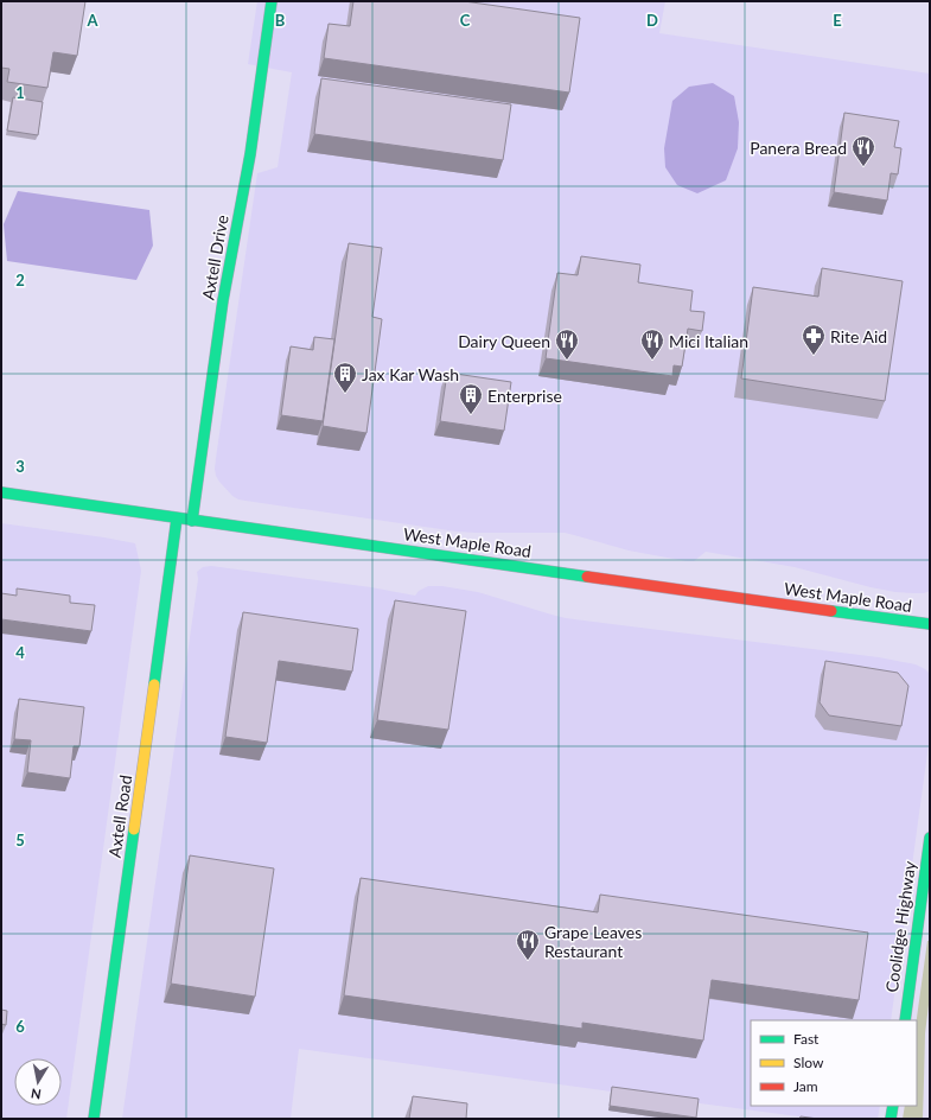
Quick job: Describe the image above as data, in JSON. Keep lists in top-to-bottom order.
{
  "streets": {
    "main road": [
      "Axtell Drive",
      "West Maple Road",
      "Axtell Road",
      "Coolidge Highway"
    ]
  },
  "crossings": [
    ["Axtell Drive", "West Maple Road"],
    ["West Maple Road", "Axtell Road"]
  ],
  "places": {
    "restaurant": [
      "Panera Bread",
      "Dairy Queen",
      "Mici Italian",
      "Grape Leaves Restaurant"
    ],
    "pharmacy": ["Rite Aid"],
    "building": ["Jax Kar Wash", "Enterprise"]
  },
  "legend": ["Fast", "Slow", "Jam"],
  "north": "bottom",
  "grid": {
    "columns": [
      "A",
      "B",
      "C",
      "D",
      "E"
    ],
    "rows": [
      "1",
      "2",
      "3",
      "4",
      "5",
      "6"
    ]
  }
}
